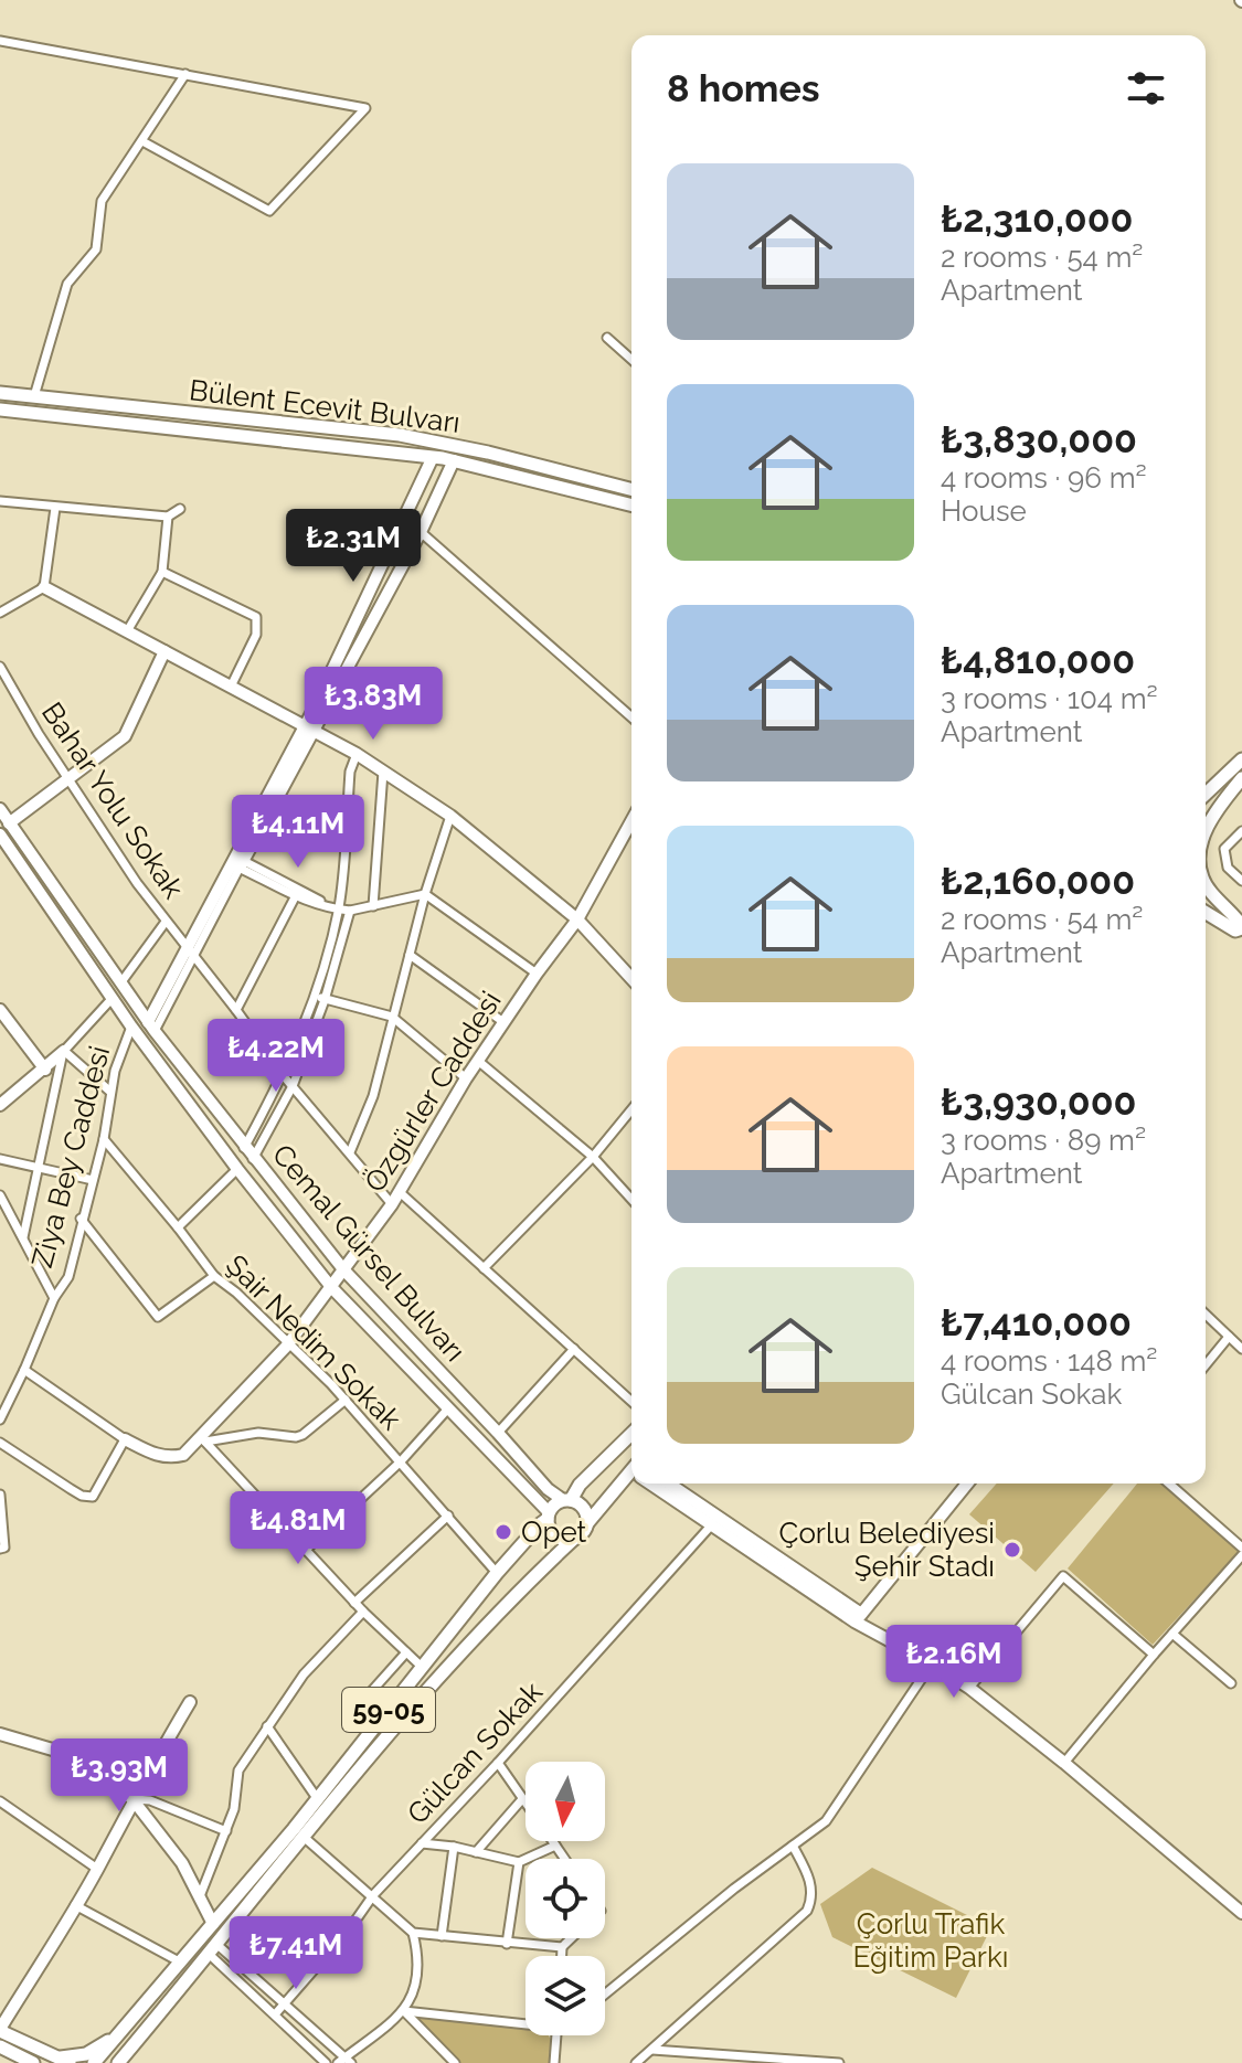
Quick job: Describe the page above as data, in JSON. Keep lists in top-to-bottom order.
{
  "streets": {
    "main road": ["Bülent Ecevit Bulvarı", "59-05"],
    "street": [
      "Bahar Yolu Sokak",
      "Özgürler Caddesi",
      "Ziya Bey Caddesi",
      "Cemal Gürsel Bulvarı",
      "Şair Nedim Sokak",
      "Gülcan Sokak"
    ]
  },
  "crossings": [
    ["Bahar Yolu Sokak", "Özgürler Caddesi"],
    ["Bahar Yolu Sokak", "Ziya Bey Caddesi"],
    ["Özgürler Caddesi", "Cemal Gürsel Bulvarı"],
    ["Özgürler Caddesi", "Şair Nedim Sokak"],
    ["Ziya Bey Caddesi", "Cemal Gürsel Bulvarı"],
    ["Ziya Bey Caddesi", "Şair Nedim Sokak"],
    ["Cemal Gürsel Bulvarı", "59-05"],
    ["Şair Nedim Sokak", "59-05"]
  ],
  "parks": ["Çorlu Trafik Eğitim Parkı"],
  "places": ["Opet", "Çorlu Belediyesi Şehir Stadı"],
  "north": "bottom",
  "page": {
    "heading": "8 homes",
    "list": [
      {
        "name": "₺2,310,000",
        "note": "2 rooms · 54 m² · Apartment"
      },
      {
        "name": "₺3,830,000",
        "note": "4 rooms · 96 m² · House"
      },
      {
        "name": "₺4,810,000",
        "note": "3 rooms · 104 m² · Apartment"
      },
      {
        "name": "₺2,160,000",
        "note": "2 rooms · 54 m² · Apartment"
      },
      {
        "name": "₺3,930,000",
        "note": "3 rooms · 89 m² · Apartment"
      },
      {
        "name": "₺7,410,000",
        "note": "4 rooms · 148 m² · Gülcan Sokak"
      }
    ],
    "price": [
      "₺2.31M",
      "₺3.83M",
      "₺4.11M",
      "₺4.22M",
      "₺4.81M",
      "₺2.16M",
      "₺3.93M",
      "₺7.41M"
    ]
  }
}
